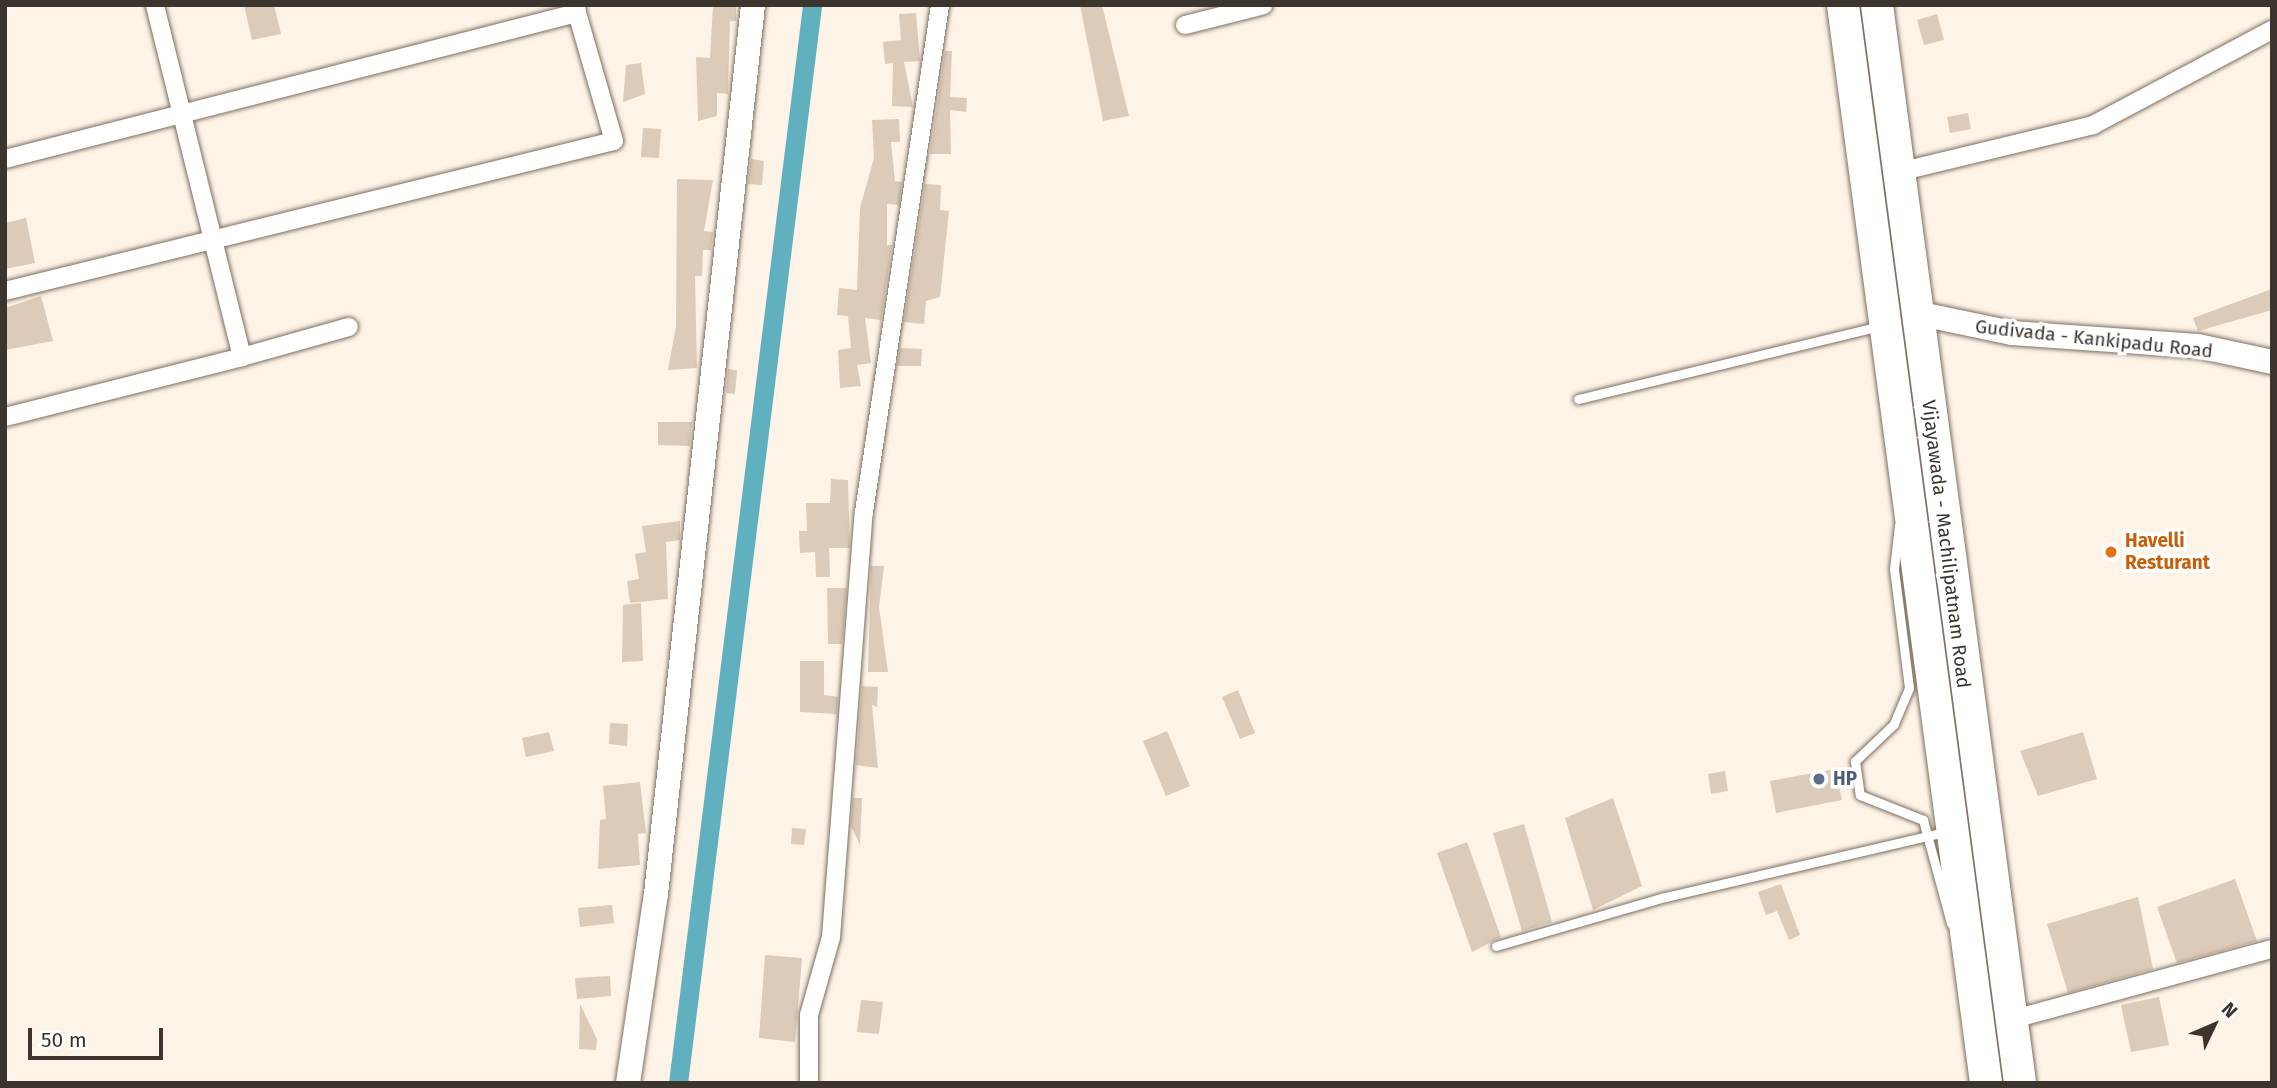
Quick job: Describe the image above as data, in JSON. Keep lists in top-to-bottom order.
{
  "streets": {
    "highway": ["Vijayawada - Machilipatnam Road"],
    "street": ["Gudivada - Kankipadu Road"]
  },
  "crossings": [
    ["Gudivada - Kankipadu Road", "Vijayawada - Machilipatnam Road"]
  ],
  "places": ["Havelli Resturant", "HP"],
  "scale_bar": "50 m",
  "north": "top right"
}
